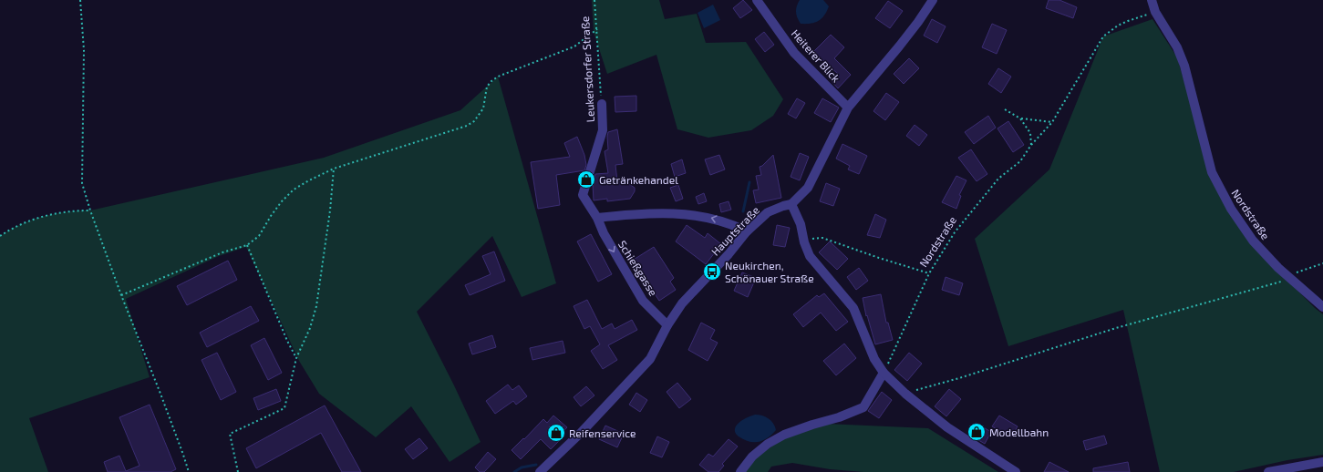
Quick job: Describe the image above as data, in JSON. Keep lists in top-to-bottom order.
{
  "streets": {
    "street": [
      "Heiterer Blick",
      "Leukersdorfer Straße",
      "Nordstraße",
      "Hauptstraße",
      "Schießgasse"
    ]
  },
  "crossings": [
    ["Heiterer Blick", "Hauptstraße"],
    ["Leukersdorfer Straße", "Schießgasse"],
    ["Hauptstraße", "Schießgasse"]
  ],
  "one_way": ["Schießgasse"],
  "places": {
    "shop": ["Getränkehandel", "Modellbahn", "Reifenservice"],
    "bus stop": ["Neukirchen, Schönauer Straße"]
  }
}
